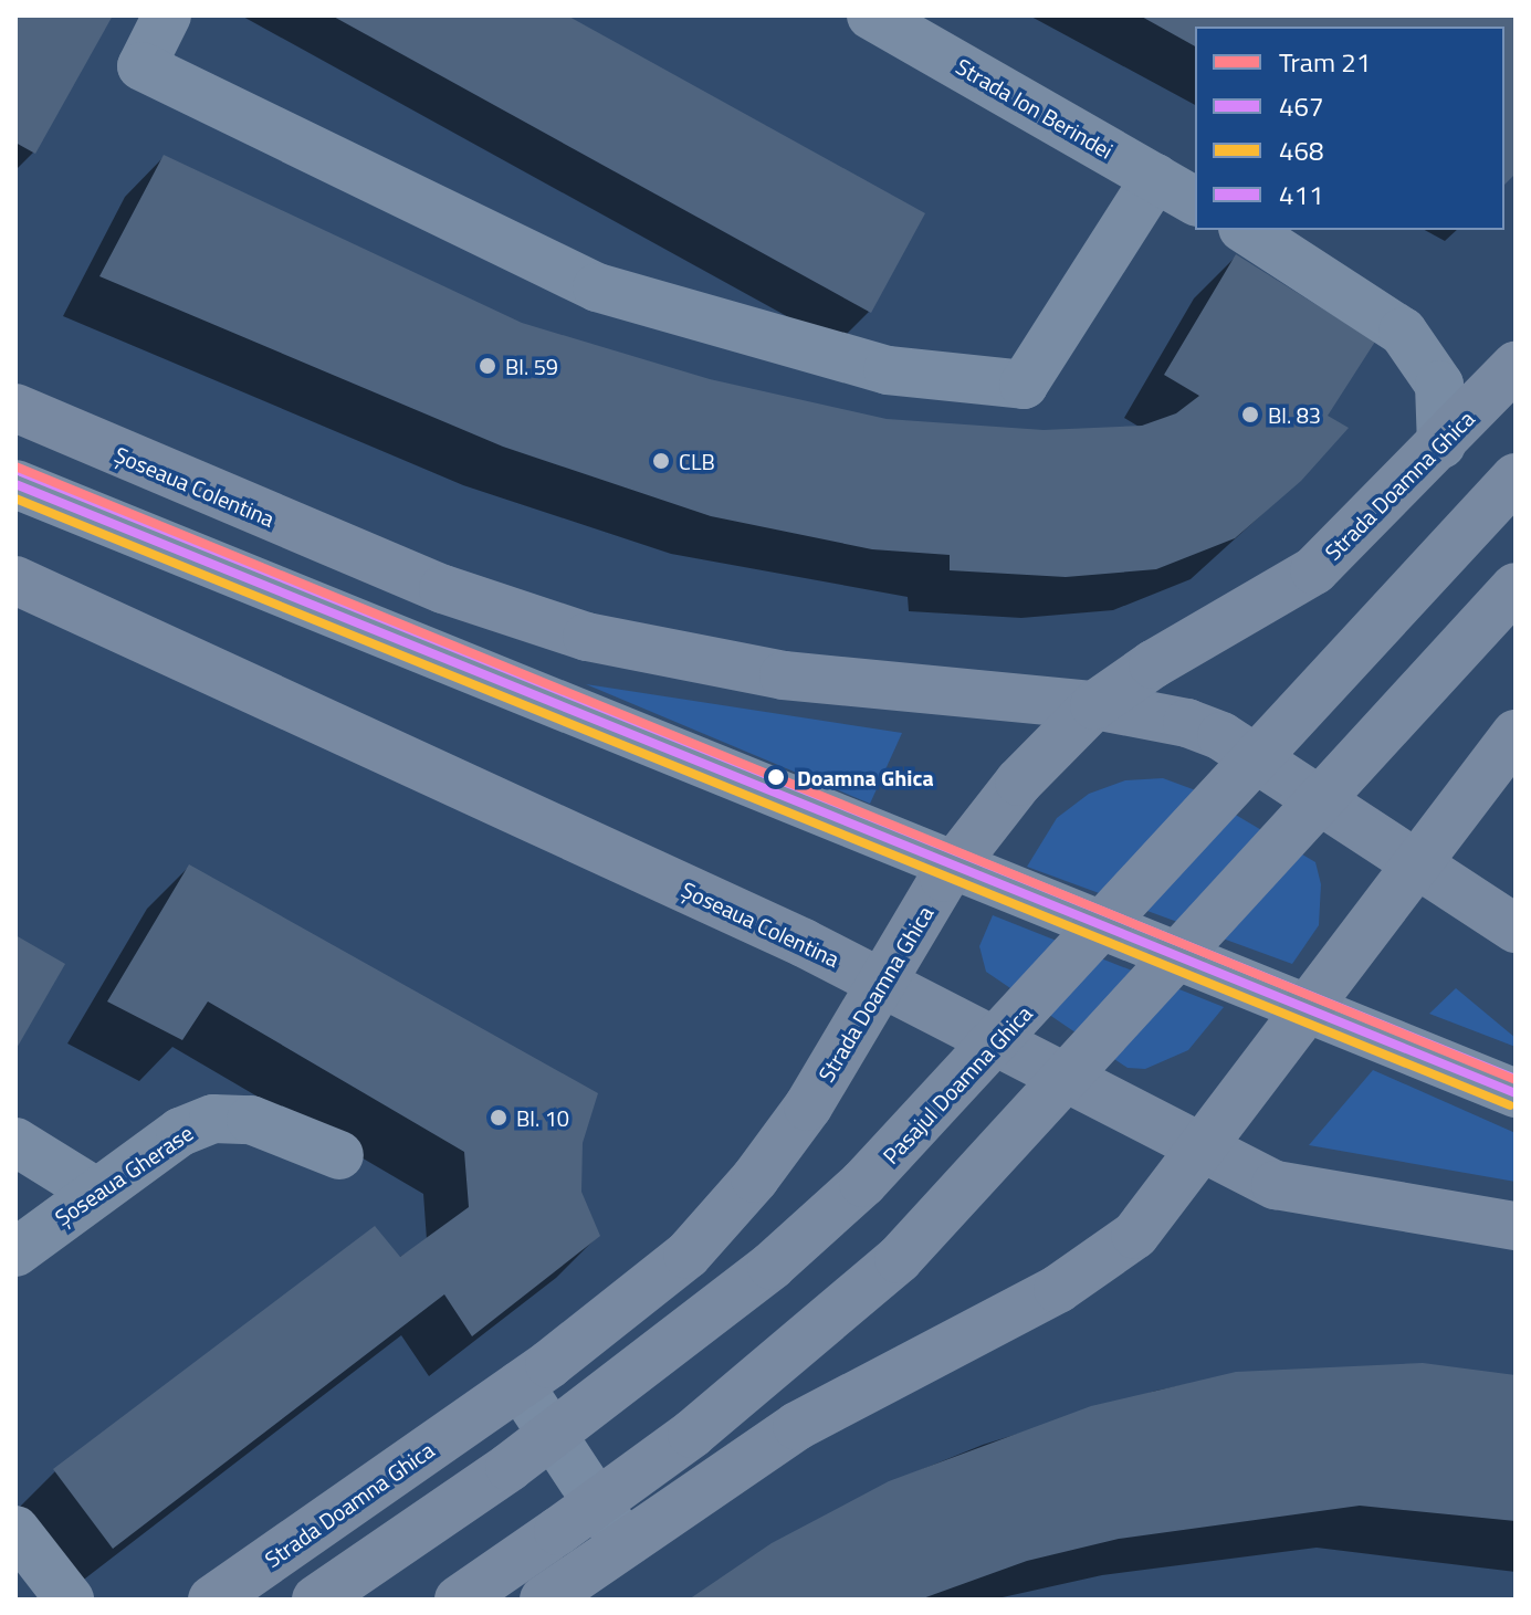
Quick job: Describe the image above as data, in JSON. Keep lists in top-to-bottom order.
{
  "streets": {
    "main road": ["Strada Doamna Ghica", "Șoseaua Colentina", "Pasajul Doamna Ghica"],
    "street": ["Strada Ion Berindei", "Șoseaua Gherase"]
  },
  "crossings": [
    ["Strada Doamna Ghica", "Șoseaua Colentina"]
  ],
  "places": [
    "Bl. 59",
    "Bl. 83",
    "CLB",
    "Doamna Ghica",
    "Bl. 10"
  ],
  "lines": [
    "tram line 21",
    "transit line 411",
    "transit line 467",
    "transit line 468"
  ],
  "legend": [
    "Tram 21",
    "467",
    "468",
    "411"
  ]
}
